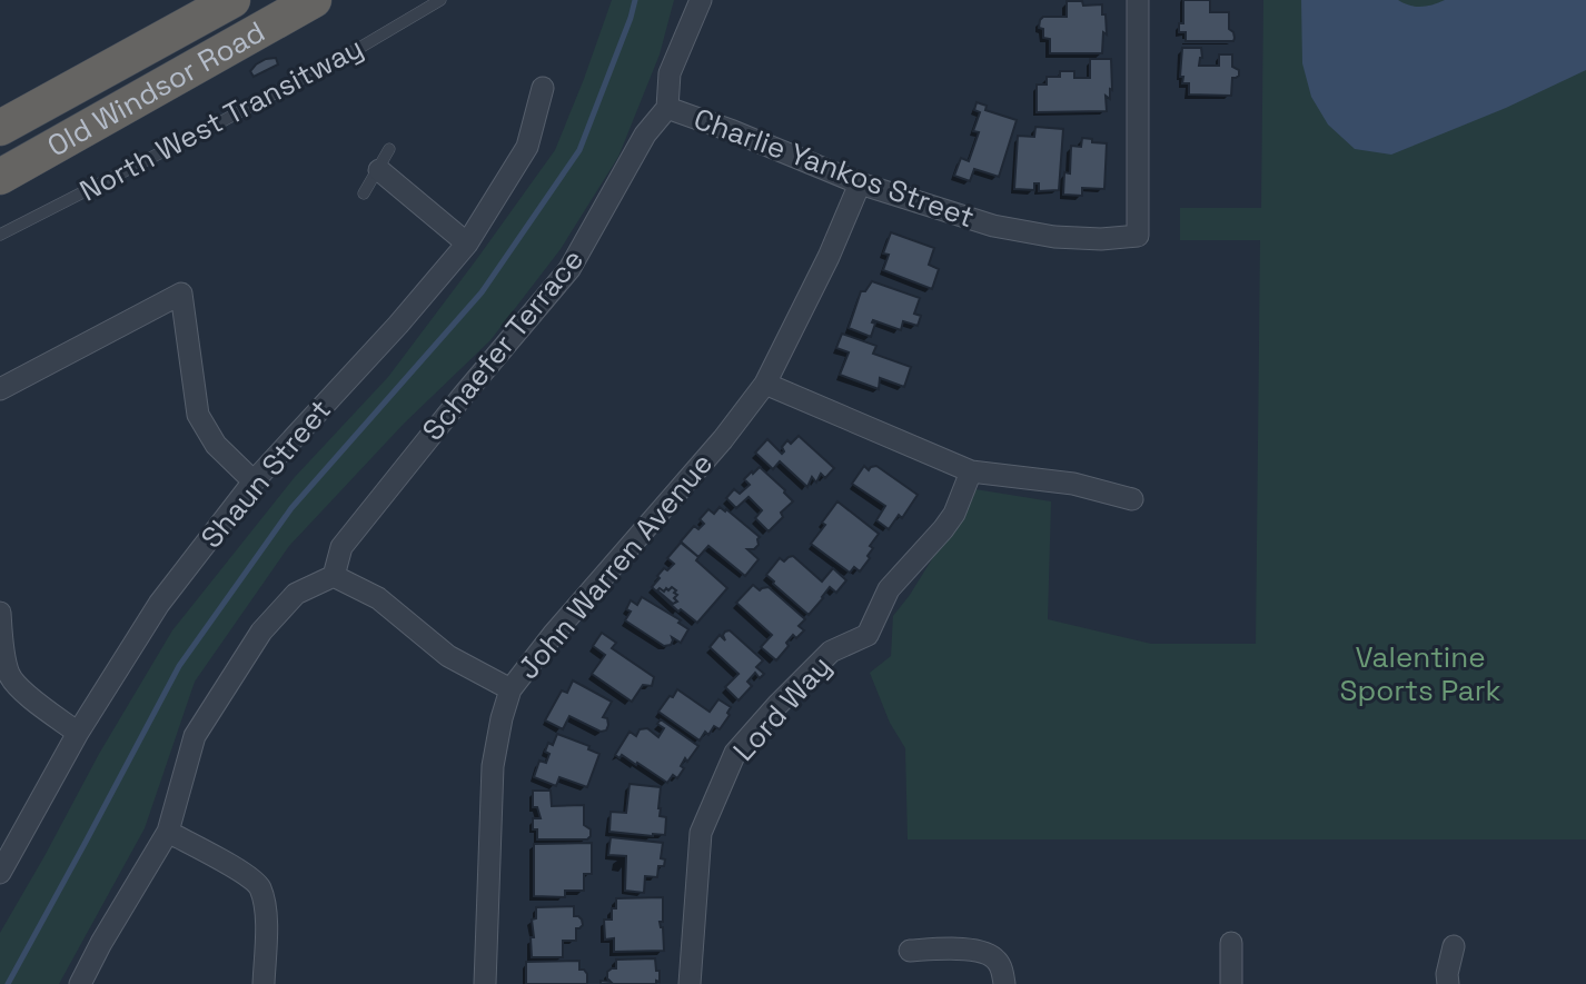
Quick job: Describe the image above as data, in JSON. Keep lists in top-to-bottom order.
{
  "streets": {
    "highway": ["Old Windsor Road"],
    "street": [
      "Charlie Yankos Street",
      "Schaefer Terrace",
      "Shaun Street",
      "John Warren Avenue",
      "Lord Way"
    ],
    "lane": ["North West Transitway"]
  },
  "crossings": [
    ["Charlie Yankos Street", "Schaefer Terrace"],
    ["Charlie Yankos Street", "John Warren Avenue"]
  ],
  "parks": ["Valentine Sports Park"]
}
